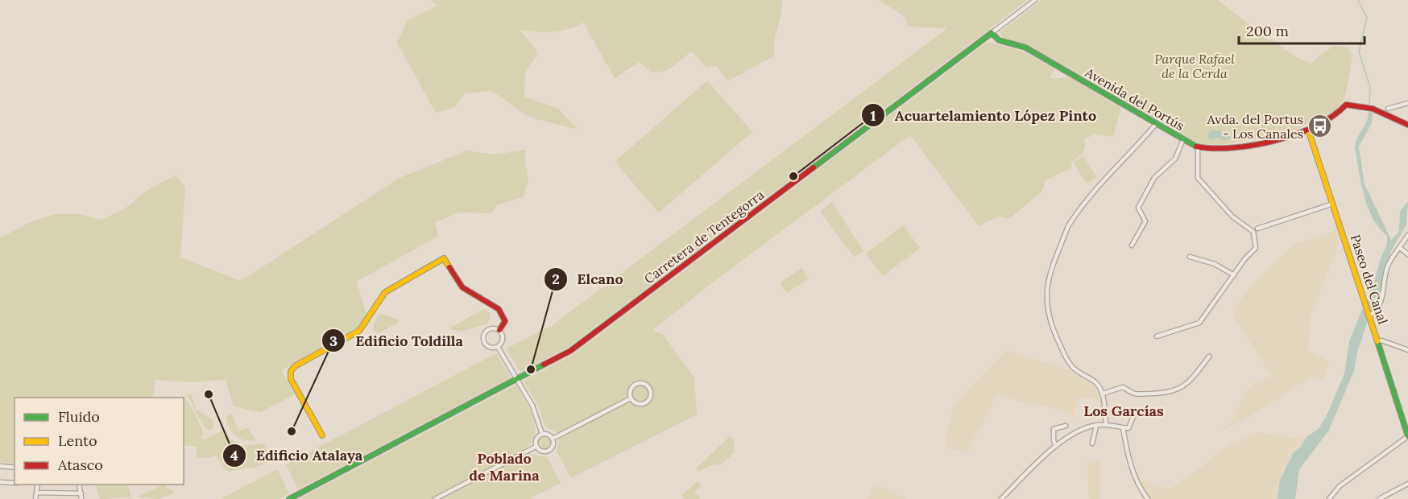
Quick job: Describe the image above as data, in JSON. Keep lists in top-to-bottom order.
{
  "streets": {
    "main road": ["Avenida del Portús", "Carretera de Tentegorra", "Paseo del Canal"]
  },
  "crossings": [
    ["Avenida del Portús", "Carretera de Tentegorra"],
    ["Avenida del Portús", "Paseo del Canal"]
  ],
  "districts": ["Los Garcías", "Poblado de Marina"],
  "parks": ["Parque Rafael de la Cerda"],
  "places": {
    "bus stop": ["Avda. del Portus - Los Canales"],
    "other": [
      "Acuartelamiento López Pinto",
      "Elcano",
      "Edificio Atalaya",
      "Edificio Toldilla"
    ]
  },
  "legend": ["Fluido", "Lento", "Atasco"],
  "scale_bar": "200 m"
}
